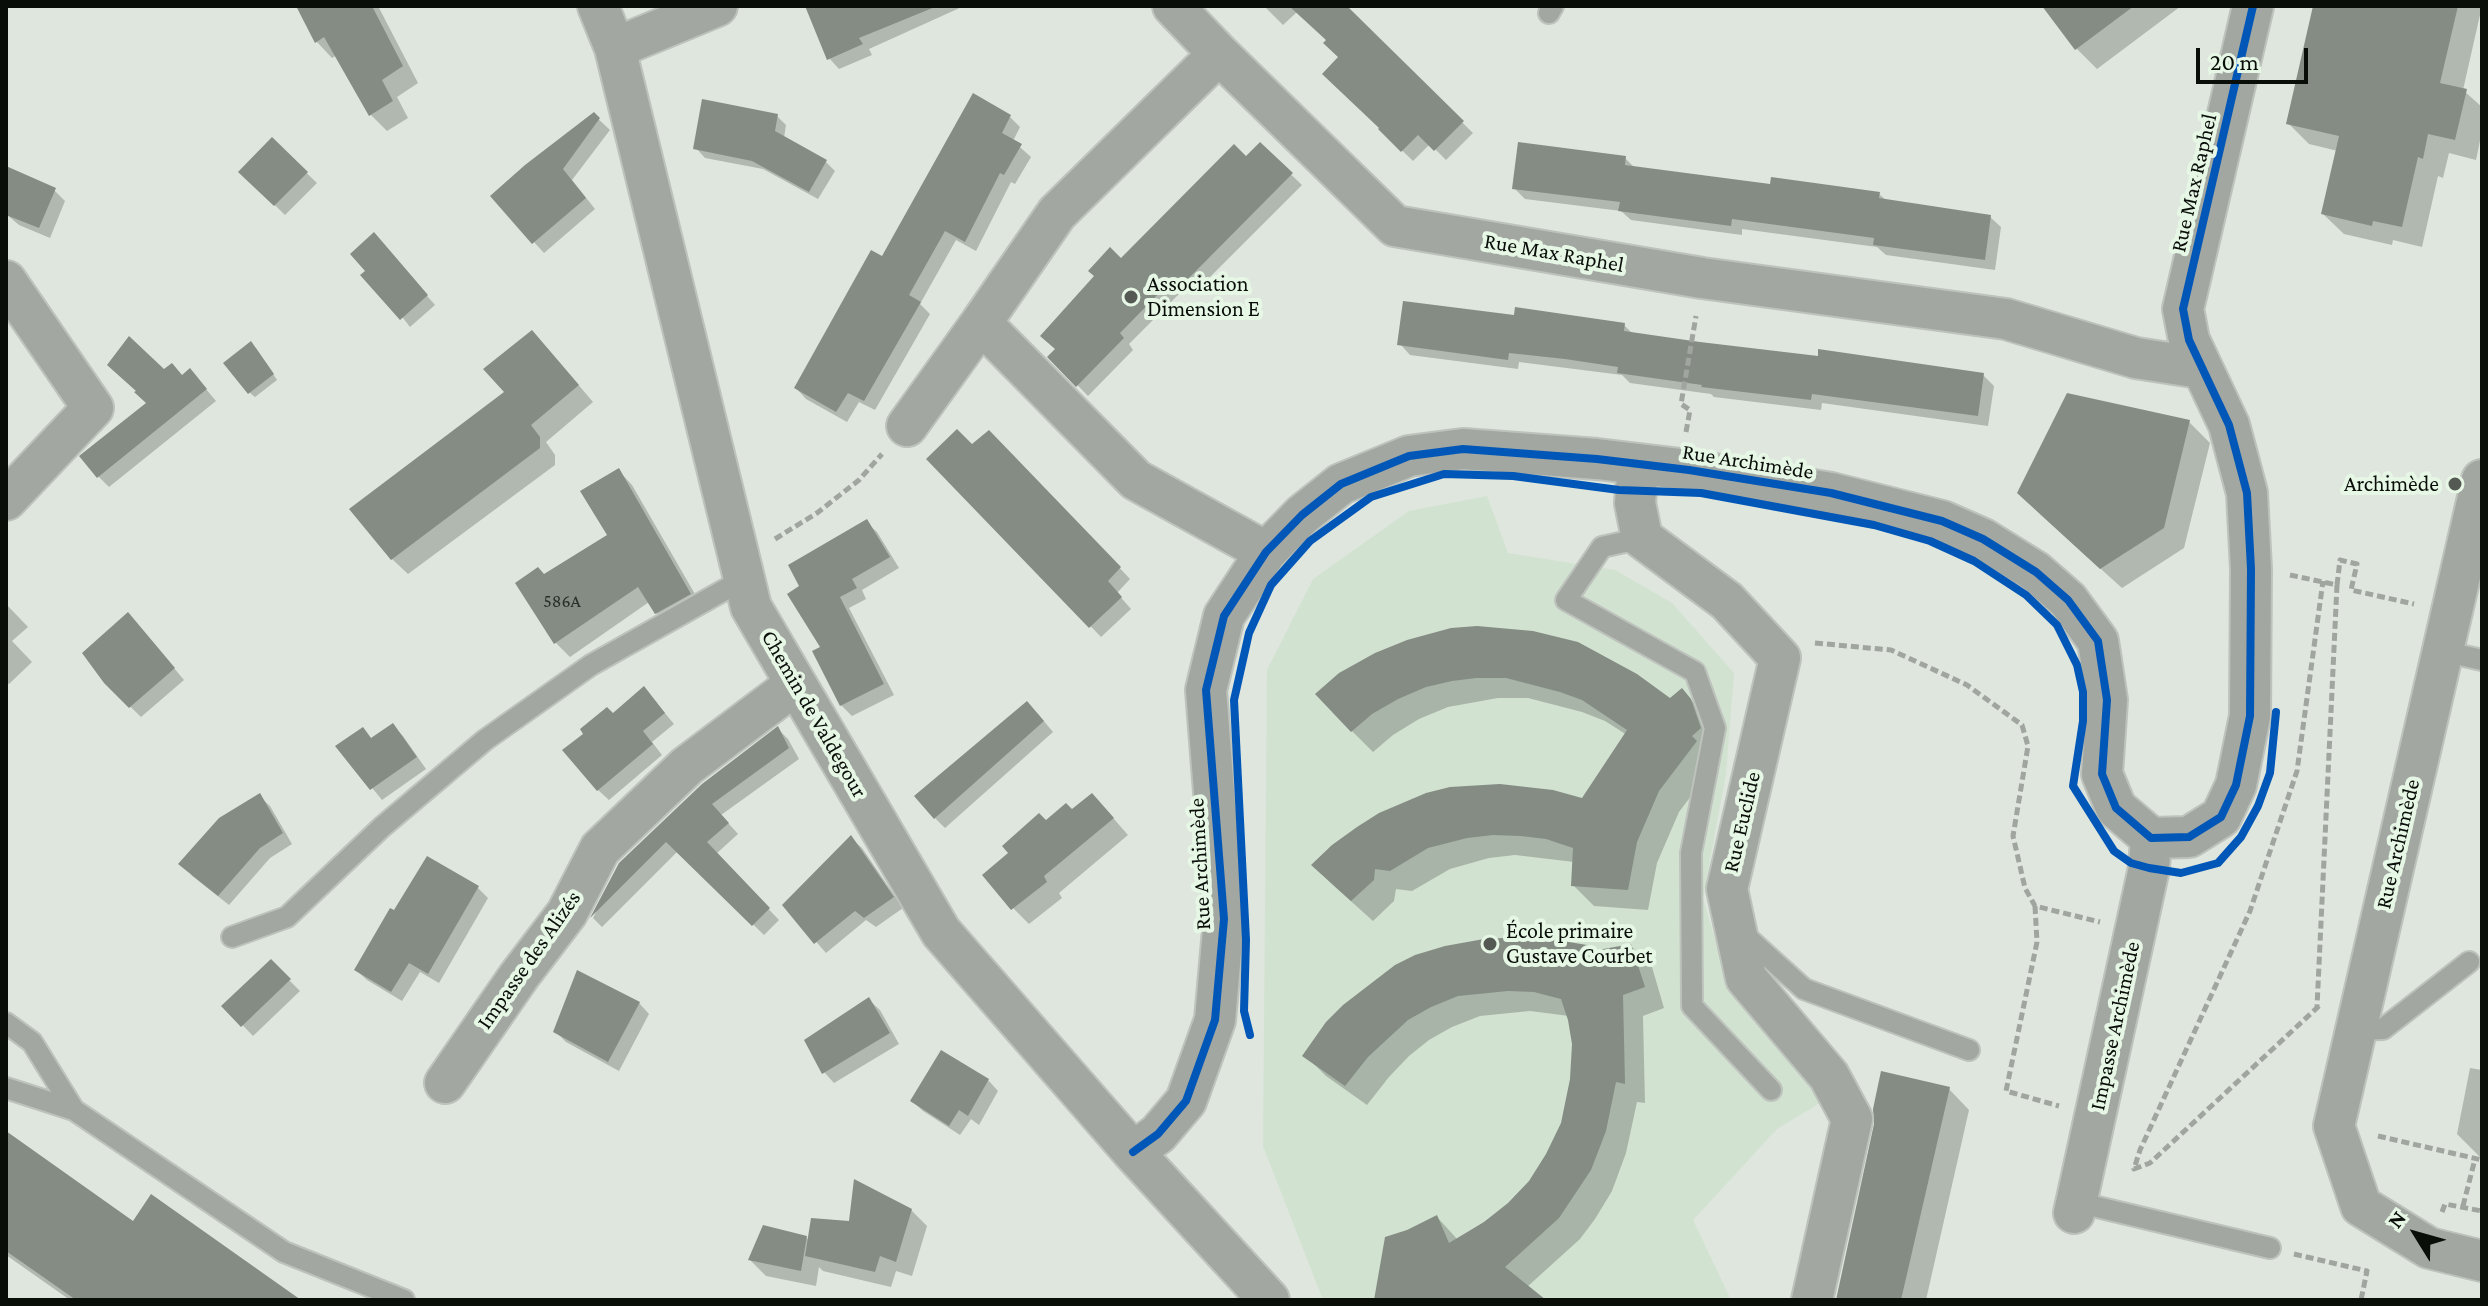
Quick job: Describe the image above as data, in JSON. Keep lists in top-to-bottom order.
{
  "streets": {
    "street": [
      "Rue Max Raphel",
      "Rue Archimède",
      "Chemin de Valdegour",
      "Rue Euclide",
      "Impasse des Alizés",
      "Impasse Archimède"
    ]
  },
  "crossings": [
    ["Rue Archimède", "Chemin de Valdegour"],
    ["Rue Archimède", "Impasse Archimède"],
    ["Chemin de Valdegour", "Impasse des Alizés"]
  ],
  "places": ["Association Dimension E", "Archimède", "École primaire Gustave Courbet"],
  "house_numbers": ["586A"],
  "scale_bar": "20 m",
  "north": "top left"
}
